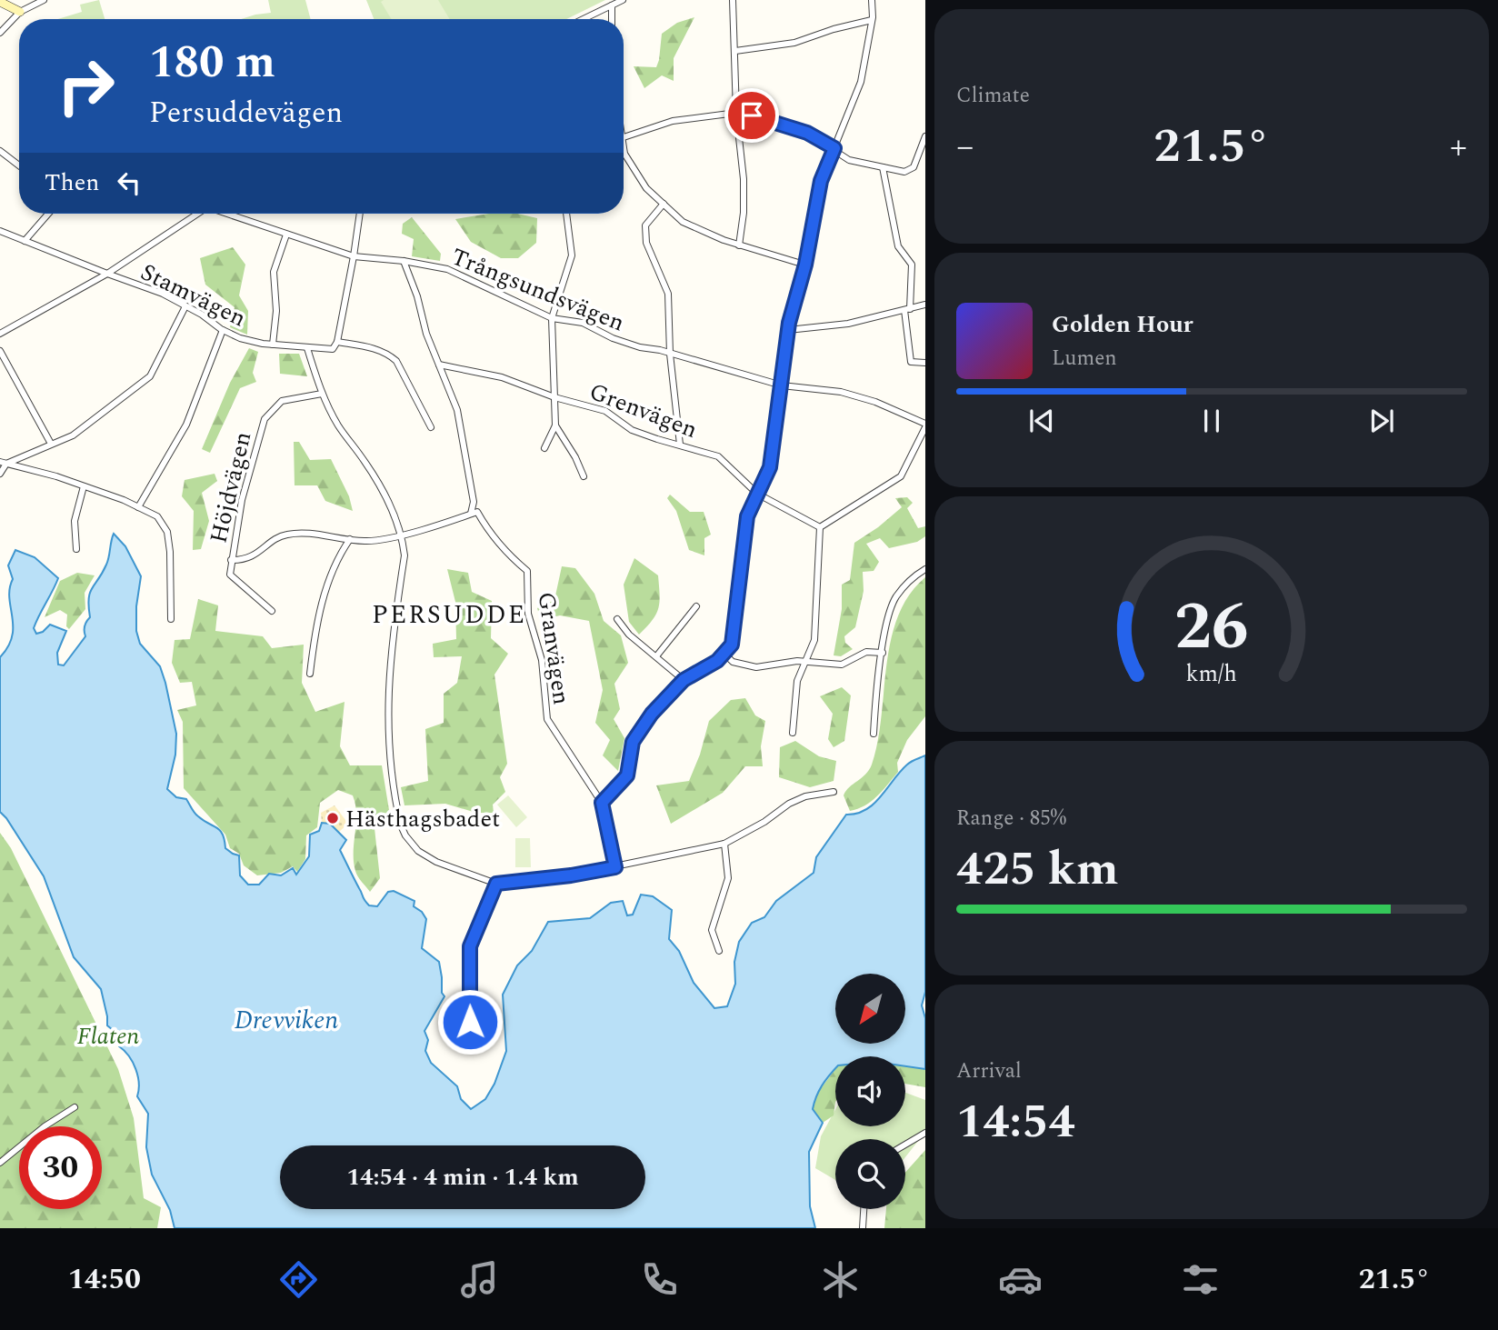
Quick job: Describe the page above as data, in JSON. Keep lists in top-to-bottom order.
{
  "streets": {
    "street": [
      "Trångsundsvägen",
      "Stamvägen",
      "Grenvägen",
      "Höjdvägen",
      "Granvägen"
    ]
  },
  "districts": ["PERSUDDE"],
  "water": ["Drevviken"],
  "parks": ["Flaten"],
  "places": ["Hästhagsbadet"],
  "north": "bottom left",
  "page": {
    "tile": [
      "Climate",
      ["Range · 85%", "425 km"],
      ["Arrival", "14:54"]
    ],
    "turn": ["180 m", "Persuddevägen"],
    "heat": ["−", "21.5°", "+"],
    "then": "Then",
    "song": ["Golden Hour", "Lumen"],
    "limit": "30",
    "trip": "14:54 · 4 min · 1.4 km",
    "tabs": ["14:50", "21.5°"],
    "gauge": ["26", "km/h"]
  }
}
